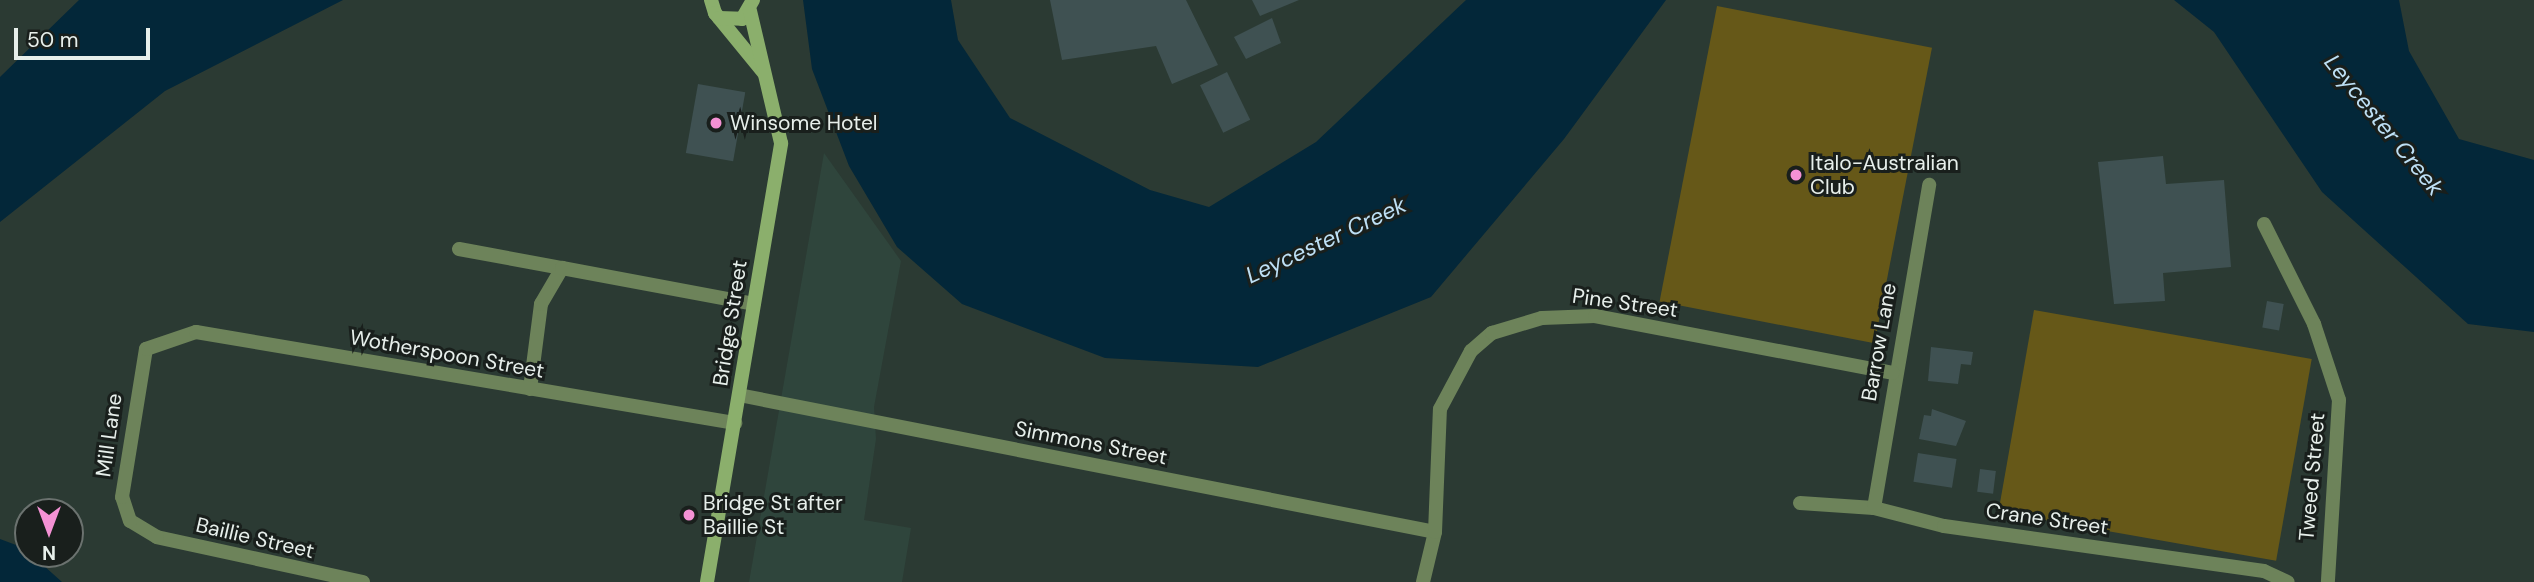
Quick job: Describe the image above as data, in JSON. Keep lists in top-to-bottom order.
{
  "streets": {
    "main road": ["Bridge Street"],
    "street": [
      "Pine Street",
      "Barrow Lane",
      "Wotherspoon Street",
      "Mill Lane",
      "Simmons Street",
      "Tweed Street",
      "Crane Street",
      "Baillie Street"
    ]
  },
  "crossings": [
    ["Pine Street", "Barrow Lane"],
    ["Pine Street", "Simmons Street"],
    ["Bridge Street", "Wotherspoon Street"],
    ["Bridge Street", "Simmons Street"],
    ["Barrow Lane", "Crane Street"],
    ["Wotherspoon Street", "Mill Lane"],
    ["Mill Lane", "Baillie Street"]
  ],
  "water": ["Leycester Creek"],
  "places": ["Winsome Hotel", "Italo-Australian Club", "Bridge St after Baillie St"],
  "scale_bar": "50 m",
  "north": "bottom"
}
